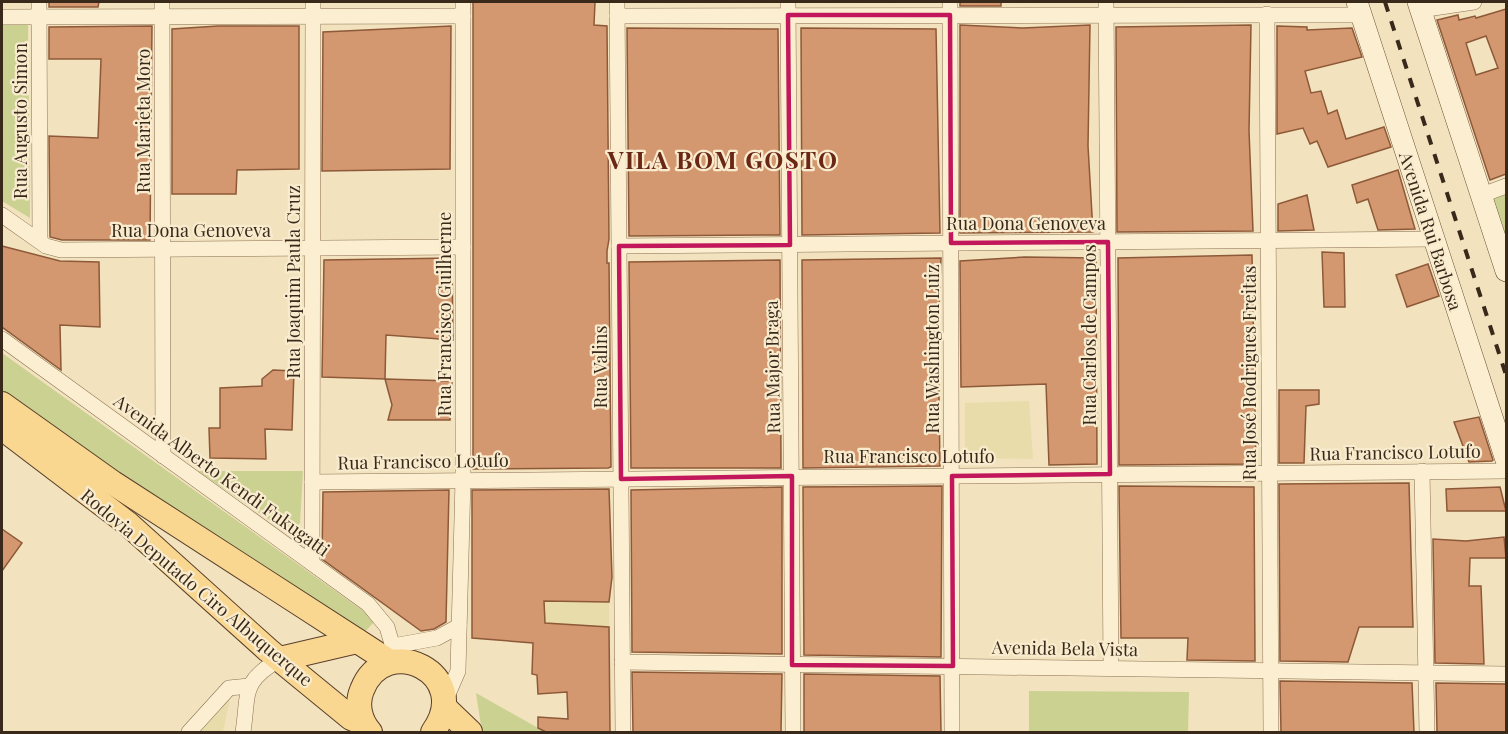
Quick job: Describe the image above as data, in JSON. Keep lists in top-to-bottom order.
{
  "streets": {
    "main road": ["Avenida Rui Barbosa", "Rodovia Deputado Ciro Albuquerque"],
    "street": [
      "Rua Augusto Simon",
      "Rua Marieta Moro",
      "Rua Dona Genoveva",
      "Rua Joaquim Paula Cruz",
      "Rua Francisco Guilherme",
      "Rua Carlos de Campos",
      "Rua Washington Luiz",
      "Rua Valins",
      "Rua Major Braga",
      "Rua José Rodrigues Freitas",
      "Rua Francisco Lotufo",
      "Avenida Alberto Kendi Fukugatti",
      "Avenida Bela Vista"
    ]
  },
  "crossings": [
    ["Rua Augusto Simon", "Rua Dona Genoveva"],
    ["Rua Marieta Moro", "Rua Dona Genoveva"],
    ["Rua Marieta Moro", "Avenida Alberto Kendi Fukugatti"],
    ["Rua Dona Genoveva", "Avenida Rui Barbosa"],
    ["Rua Dona Genoveva", "Rua Joaquim Paula Cruz"],
    ["Rua Dona Genoveva", "Rua Francisco Guilherme"],
    ["Rua Dona Genoveva", "Rua Carlos de Campos"],
    ["Rua Dona Genoveva", "Rua Washington Luiz"],
    ["Rua Dona Genoveva", "Rua Valins"],
    ["Rua Dona Genoveva", "Rua Major Braga"],
    ["Rua Dona Genoveva", "Rua José Rodrigues Freitas"],
    ["Rua Joaquim Paula Cruz", "Rua Francisco Lotufo"],
    ["Rua Joaquim Paula Cruz", "Avenida Alberto Kendi Fukugatti"],
    ["Rua Francisco Guilherme", "Rua Francisco Lotufo"],
    ["Rua Francisco Guilherme", "Rodovia Deputado Ciro Albuquerque"],
    ["Rua Carlos de Campos", "Rua Francisco Lotufo"],
    ["Rua Carlos de Campos", "Avenida Bela Vista"],
    ["Rua Washington Luiz", "Rua Francisco Lotufo"],
    ["Rua Washington Luiz", "Avenida Bela Vista"],
    ["Rua Valins", "Rua Francisco Lotufo"],
    ["Rua Valins", "Avenida Bela Vista"],
    ["Rua Major Braga", "Rua Francisco Lotufo"],
    ["Rua Major Braga", "Avenida Bela Vista"],
    ["Rua José Rodrigues Freitas", "Rua Francisco Lotufo"],
    ["Rua José Rodrigues Freitas", "Avenida Bela Vista"],
    ["Avenida Alberto Kendi Fukugatti", "Rodovia Deputado Ciro Albuquerque"]
  ],
  "districts": ["VILA BOM GOSTO"]
}
